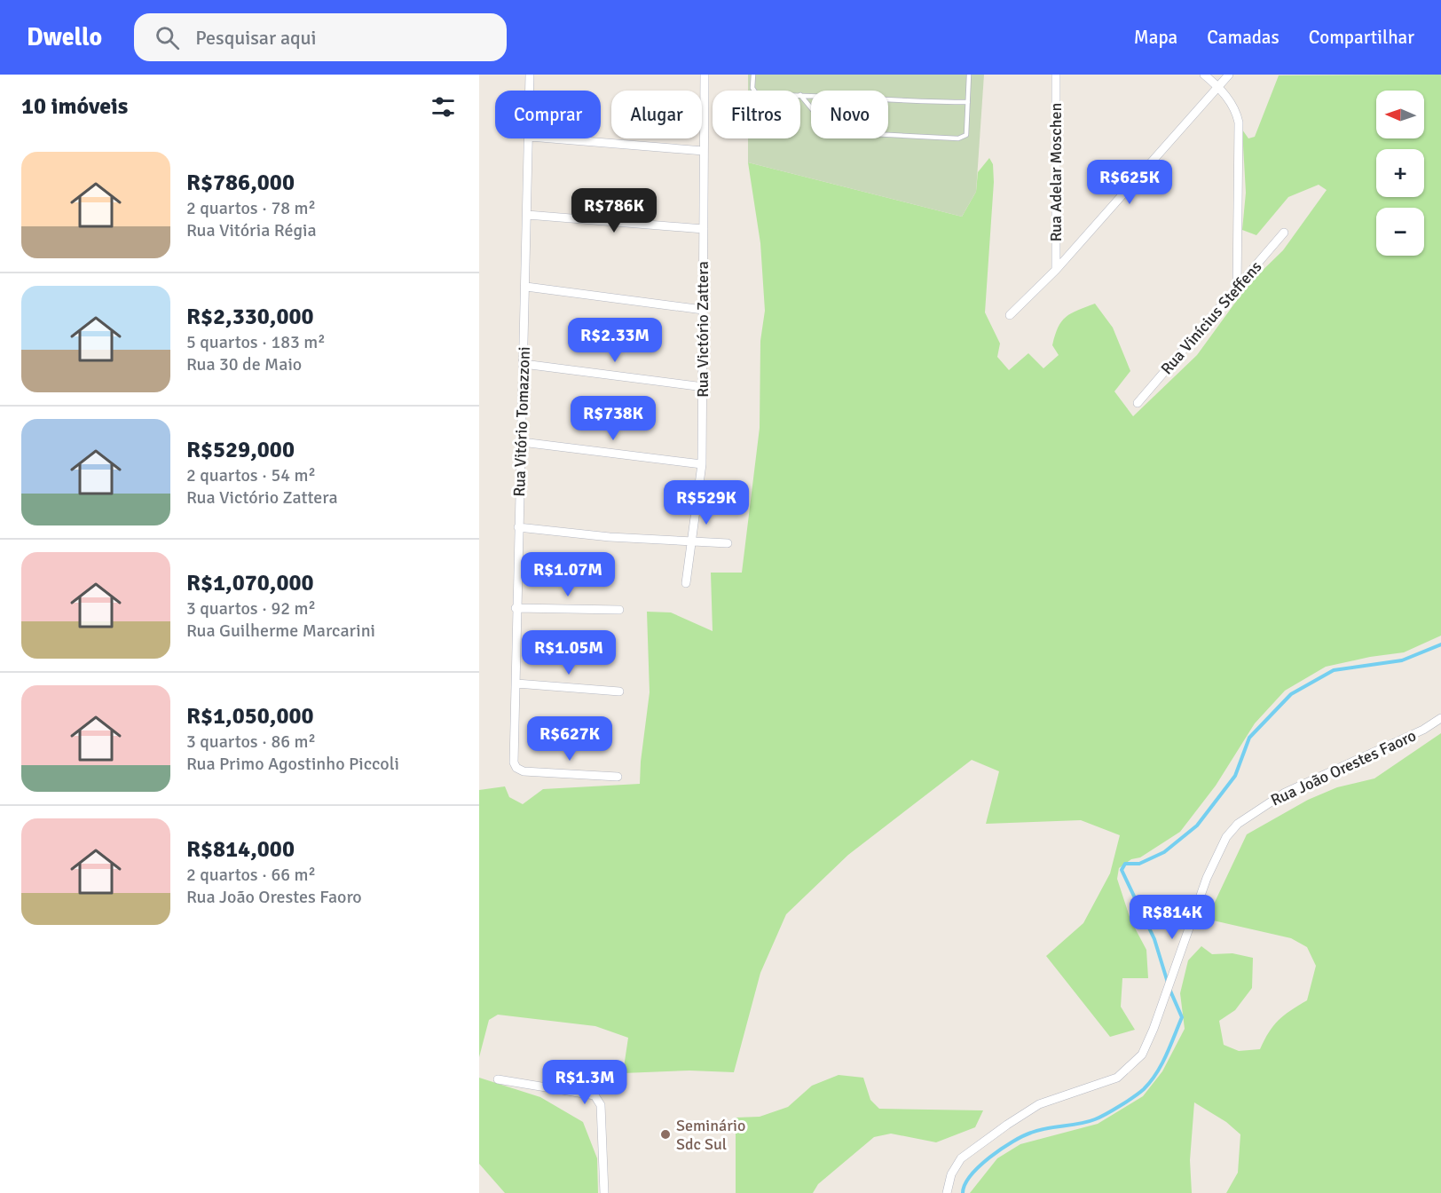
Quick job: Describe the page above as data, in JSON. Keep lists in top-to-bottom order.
{
  "streets": {
    "street": [
      "Rua Adelar Moschen",
      "Rua Vinícius Steffens",
      "Rua Victório Zattera",
      "Rua Vitório Tomazzoni",
      "Rua João Orestes Faoro"
    ]
  },
  "places": ["Seminário Sdc Sul"],
  "north": "left",
  "page": {
    "header": "Dwello",
    "search": "Pesquisar aqui",
    "nav": ["Mapa", "Camadas", "Compartilhar"],
    "heading": "10 imóveis",
    "map_buttons": ["+", "−"],
    "chip": [
      "Comprar",
      "Alugar",
      "Filtros",
      "Novo"
    ],
    "list": [
      {
        "name": "R$786,000",
        "note": "2 quartos · 78 m² · Rua Vitória Régia"
      },
      {
        "name": "R$2,330,000",
        "note": "5 quartos · 183 m² · Rua 30 de Maio"
      },
      {
        "name": "R$529,000",
        "note": "2 quartos · 54 m² · Rua Victório Zattera"
      },
      {
        "name": "R$1,070,000",
        "note": "3 quartos · 92 m² · Rua Guilherme Marcarini"
      },
      {
        "name": "R$1,050,000",
        "note": "3 quartos · 86 m² · Rua Primo Agostinho Piccoli"
      },
      {
        "name": "R$814,000",
        "note": "2 quartos · 66 m² · Rua João Orestes Faoro"
      }
    ],
    "price": [
      "R$625K",
      "R$786K",
      "R$2.33M",
      "R$738K",
      "R$529K",
      "R$1.07M",
      "R$1.05M",
      "R$627K",
      "R$814K",
      "R$1.3M"
    ]
  }
}
